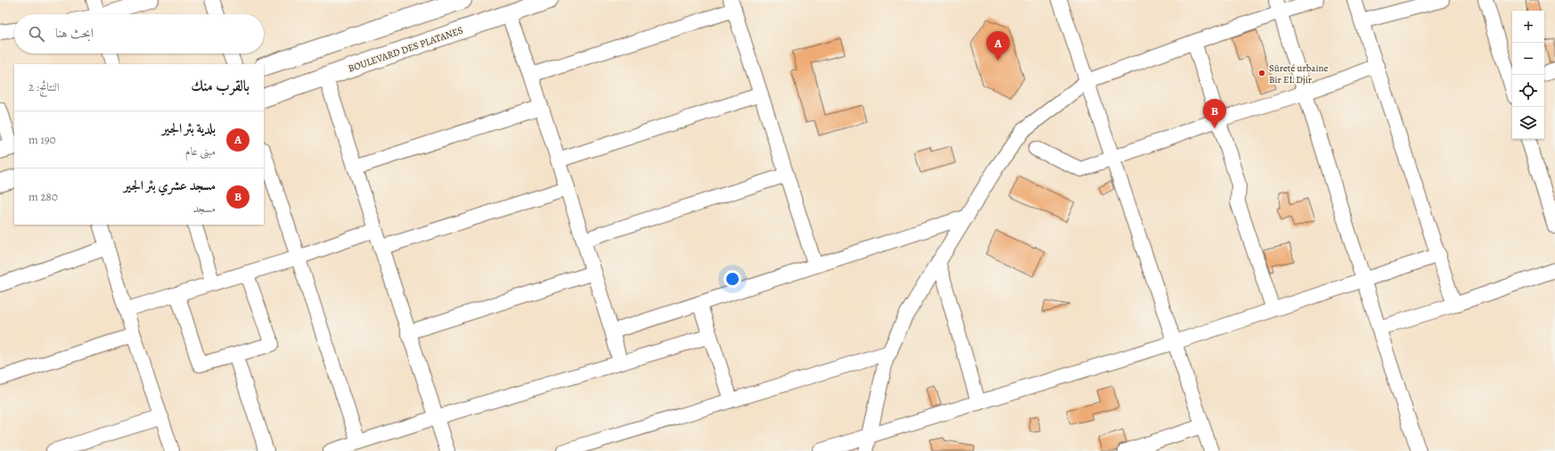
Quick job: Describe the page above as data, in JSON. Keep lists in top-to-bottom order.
{
  "streets": {
    "main road": ["BOULEVARD DES PLATANES"]
  },
  "places": ["Sûreté urbaine Bir EL Djir"],
  "page": {
    "map_buttons": ["+", "−"],
    "search": "ابحث هنا",
    "pins": ["A", "B"],
    "heading": ["بالقرب منك", "النتائج: 2"],
    "list": [
      {
        "mark": "A",
        "name": "بلدية بئر الجير",
        "note": "مبنى عام",
        "value": "190 m"
      },
      {
        "mark": "B",
        "name": "مسجد عشري بئر الجير",
        "note": "مسجد",
        "value": "280 m"
      }
    ]
  }
}
